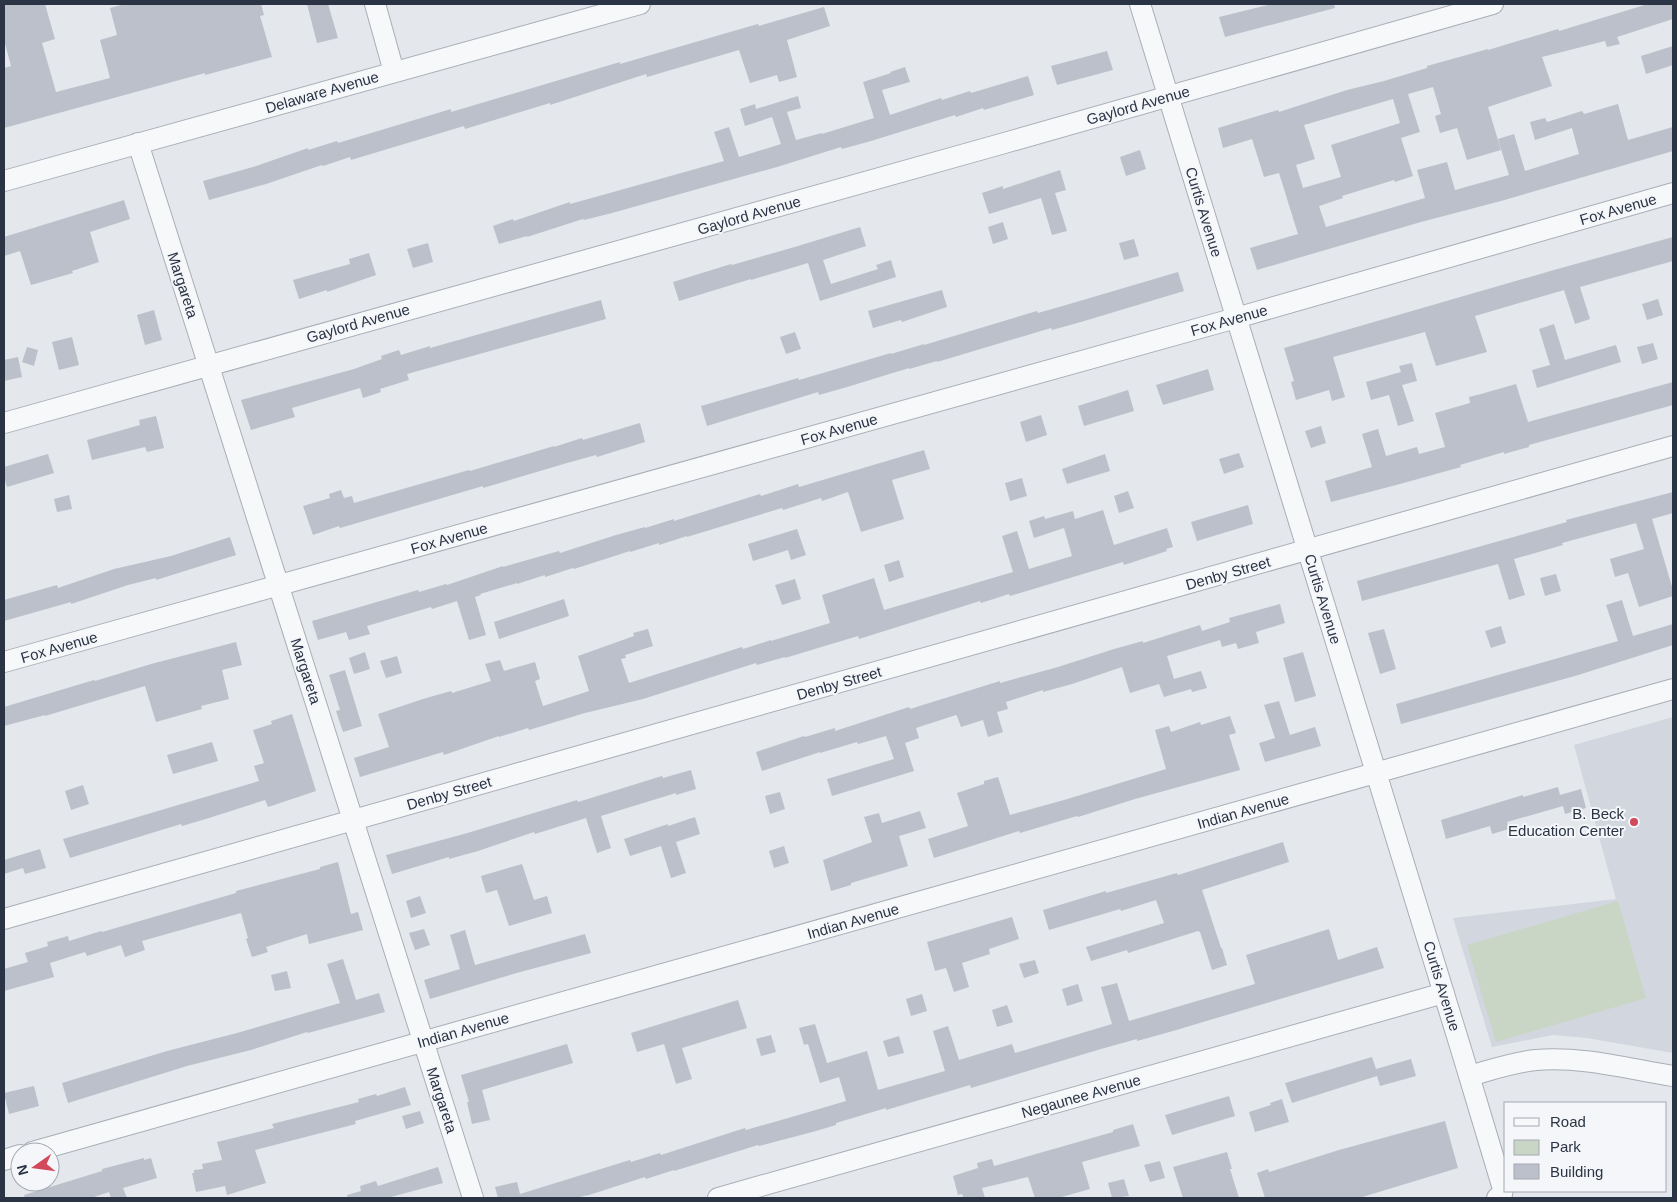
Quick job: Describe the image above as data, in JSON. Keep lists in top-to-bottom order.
{
  "streets": {
    "street": [
      "Delaware Avenue",
      "Gaylord Avenue",
      "Fox Avenue",
      "Curtis Avenue",
      "Margareta",
      "Denby Street",
      "Indian Avenue",
      "Negaunee Avenue"
    ]
  },
  "crossings": [
    ["Delaware Avenue", "Margareta"],
    ["Gaylord Avenue", "Curtis Avenue"],
    ["Gaylord Avenue", "Margareta"],
    ["Fox Avenue", "Curtis Avenue"],
    ["Fox Avenue", "Margareta"],
    ["Curtis Avenue", "Denby Street"],
    ["Curtis Avenue", "Indian Avenue"],
    ["Curtis Avenue", "Negaunee Avenue"],
    ["Margareta", "Denby Street"],
    ["Margareta", "Indian Avenue"]
  ],
  "places": ["B. Beck Education Center"],
  "legend": ["Road", "Park", "Building"],
  "north": "left"
}
